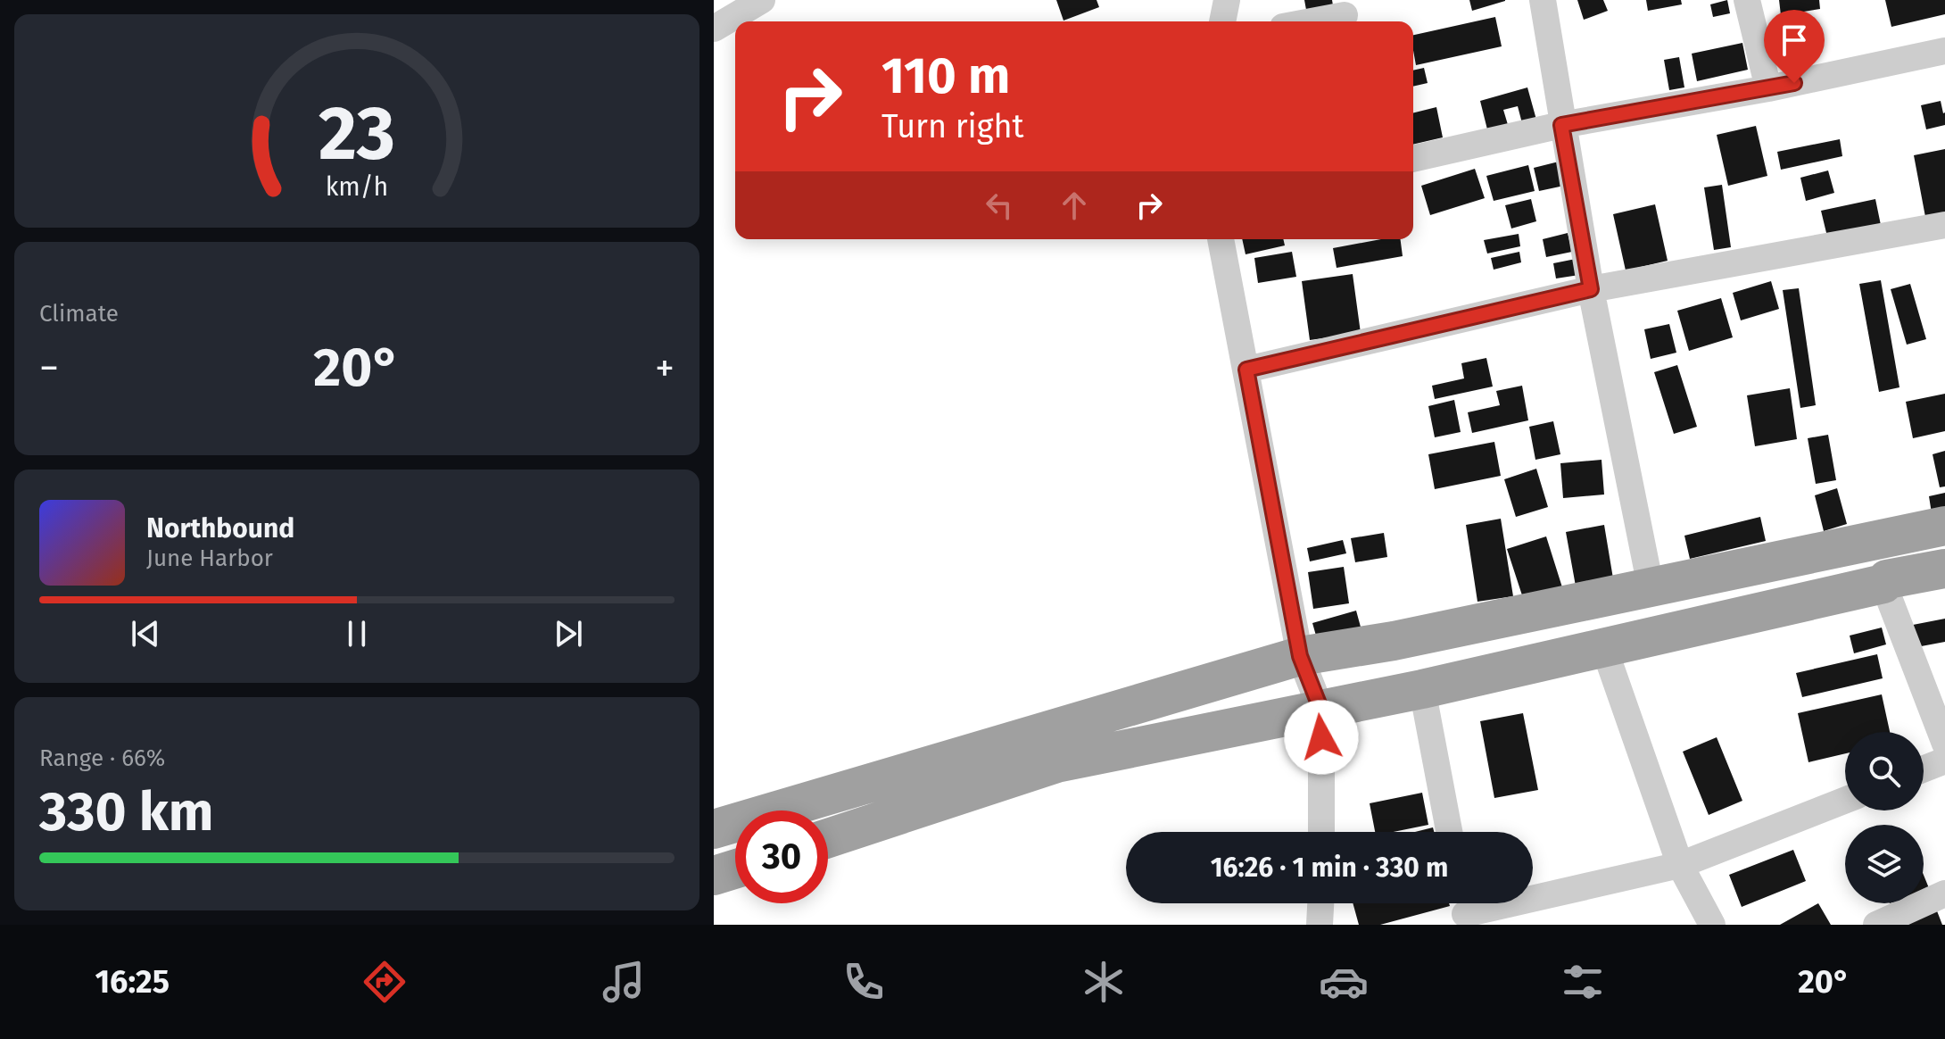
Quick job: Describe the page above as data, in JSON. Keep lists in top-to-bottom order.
{
  "page": {
    "turn": ["110 m", "Turn right"],
    "tile": [
      "Climate",
      ["Range · 66%", "330 km"]
    ],
    "heat": ["−", "20°", "+"],
    "song": ["Northbound", "June Harbor"],
    "limit": "30",
    "trip": "16:26 · 1 min · 330 m",
    "tabs": ["16:25", "20°"],
    "gauge": ["23", "km/h"]
  }
}
